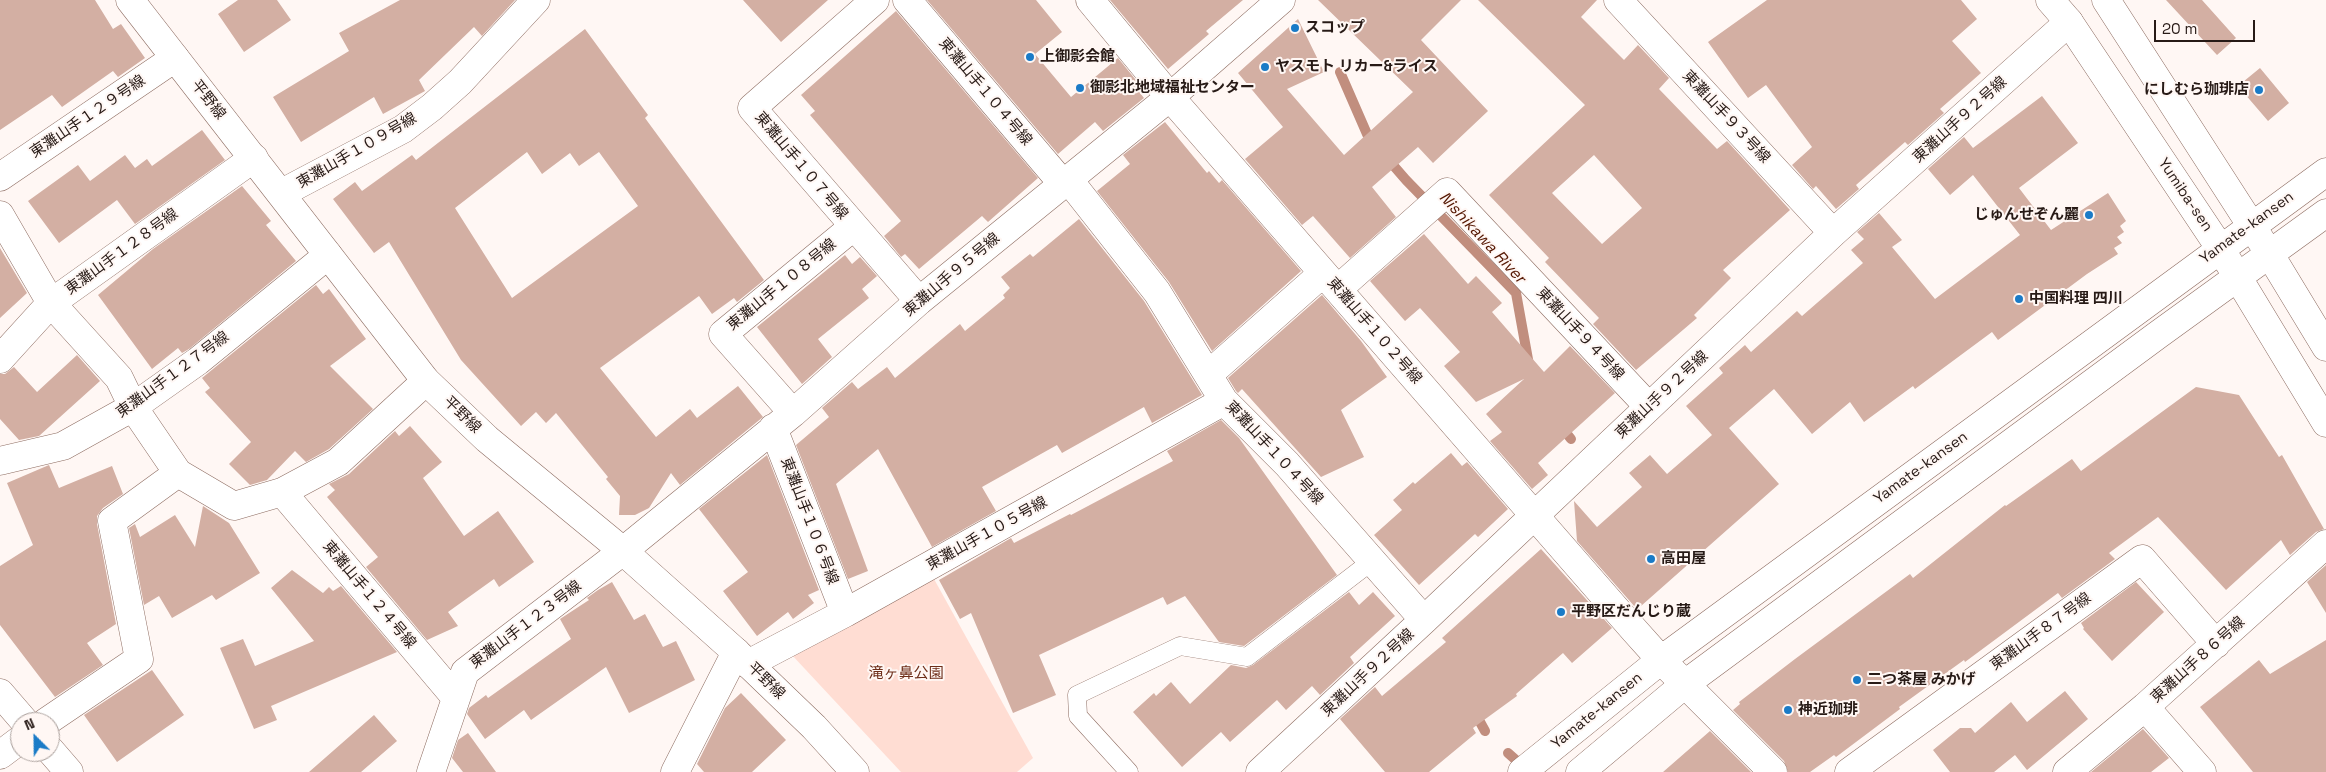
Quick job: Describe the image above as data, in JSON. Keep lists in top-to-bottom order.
{
  "streets": {
    "street": [
      "東灘山手１０４号線",
      "平野線",
      "東灘山手１２９号線",
      "東灘山手９３号線",
      "東灘山手９２号線",
      "東灘山手１０９号線",
      "東灘山手１０７号線",
      "Yumiba-sen",
      "Yamate-kansen",
      "東灘山手１２８号線",
      "東灘山手９５号線",
      "東灘山手１０８号線",
      "東灘山手１０２号線",
      "東灘山手９４号線",
      "東灘山手１２７号線",
      "東灘山手１０６号線",
      "東灘山手１０５号線",
      "東灘山手１２４号線",
      "東灘山手１２３号線",
      "東灘山手８７号線",
      "東灘山手８６号線"
    ]
  },
  "crossings": [
    ["東灘山手１０４号線", "東灘山手９２号線"],
    ["東灘山手１０４号線", "東灘山手９５号線"],
    ["東灘山手１０４号線", "東灘山手９４号線"],
    ["東灘山手１０４号線", "東灘山手１０５号線"],
    ["平野線", "東灘山手１２９号線"],
    ["平野線", "東灘山手１０９号線"],
    ["平野線", "東灘山手１２８号線"],
    ["平野線", "東灘山手９５号線"],
    ["平野線", "東灘山手１２７号線"],
    ["平野線", "東灘山手１０５号線"],
    ["平野線", "東灘山手１２３号線"],
    ["東灘山手９３号線", "東灘山手９２号線"],
    ["東灘山手９２号線", "Yumiba-sen"],
    ["東灘山手９２号線", "東灘山手１０２号線"],
    ["東灘山手９２号線", "東灘山手９４号線"],
    ["東灘山手１０７号線", "東灘山手９５号線"],
    ["東灘山手１０７号線", "東灘山手１０８号線"],
    ["Yumiba-sen", "Yamate-kansen"],
    ["Yamate-kansen", "東灘山手１０２号線"],
    ["東灘山手９５号線", "東灘山手１０８号線"],
    ["東灘山手９５号線", "東灘山手１０２号線"],
    ["東灘山手９５号線", "東灘山手１０６号線"],
    ["東灘山手９５号線", "東灘山手１２３号線"],
    ["東灘山手１０８号線", "東灘山手１０６号線"],
    ["東灘山手１０２号線", "東灘山手９４号線"],
    ["東灘山手１０６号線", "東灘山手１０５号線"],
    ["東灘山手１２４号線", "東灘山手１２３号線"],
    ["東灘山手８７号線", "東灘山手８６号線"]
  ],
  "water": ["Nishikawa River"],
  "parks": ["滝ヶ鼻公園"],
  "places": [
    "スコップ",
    "上御影会館",
    "ヤスモト リカー&ライス",
    "御影北地域福祉センター",
    "にしむら珈琲店",
    "じゅんせぞん麗",
    "中国料理 四川",
    "高田屋",
    "平野区だんじり蔵",
    "二つ茶屋 みかげ",
    "神近珈琲"
  ],
  "scale_bar": "20 m",
  "north": "top left"
}
